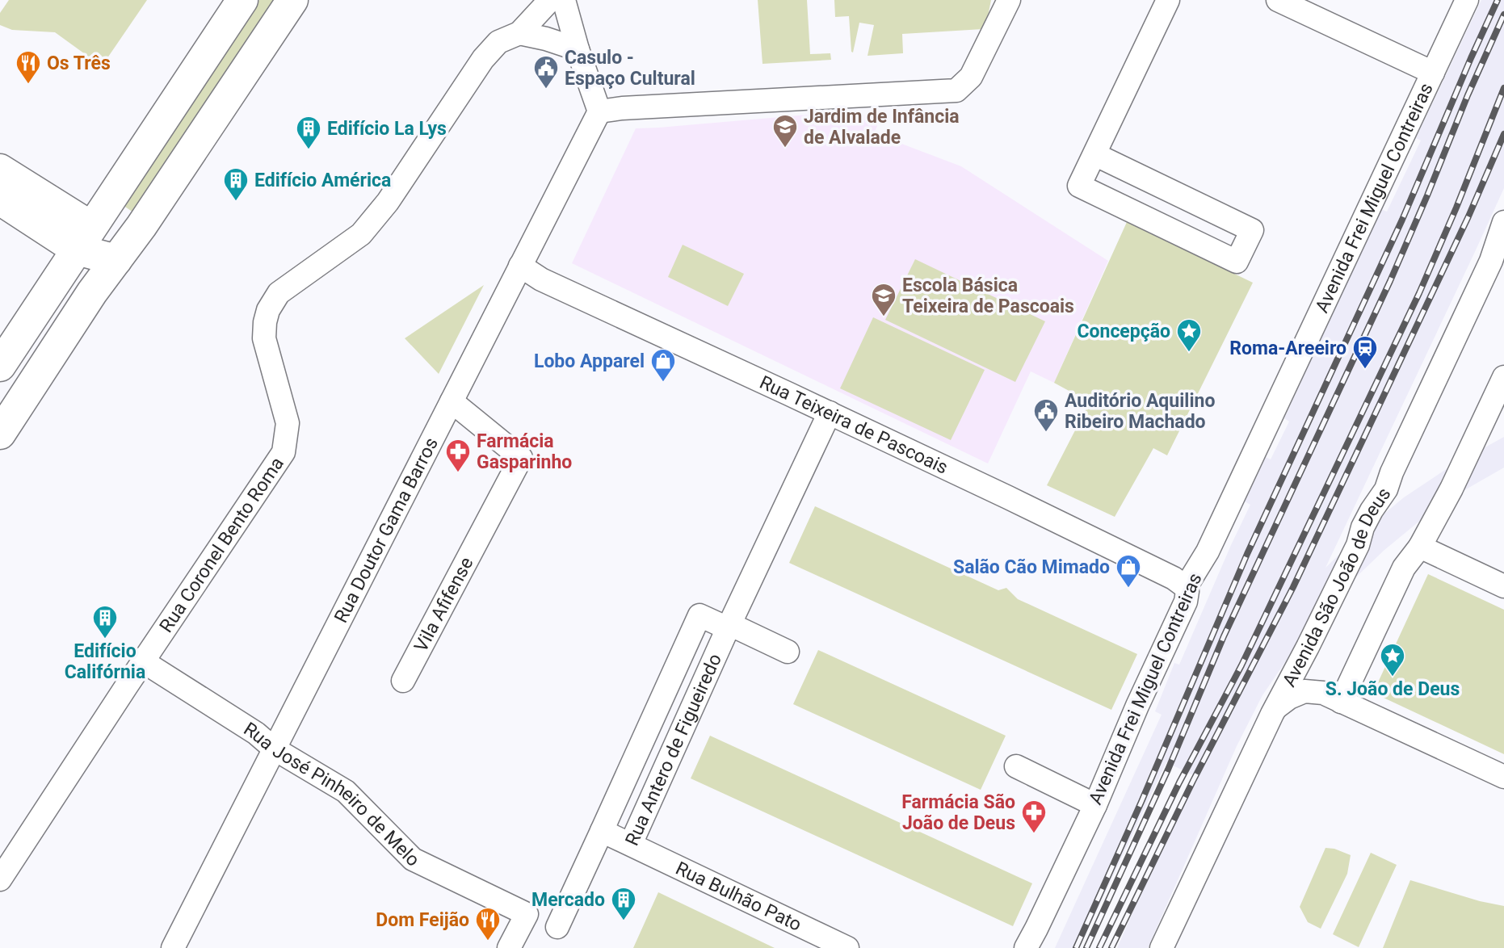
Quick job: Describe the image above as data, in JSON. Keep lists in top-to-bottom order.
{
  "streets": {
    "street": [
      "Avenida Frei Miguel Contreiras",
      "Rua Teixeira de Pascoais",
      "Rua Doutor Gama Barros",
      "Rua Coronel Bento Roma",
      "Avenida São João de Deus",
      "Vila Afifense",
      "Rua Antero de Figueiredo",
      "Rua José Pinheiro de Melo",
      "Rua Bulhão Pato"
    ]
  },
  "crossings": [
    ["Avenida Frei Miguel Contreiras", "Rua Teixeira de Pascoais"],
    ["Rua Teixeira de Pascoais", "Rua Doutor Gama Barros"],
    ["Rua Teixeira de Pascoais", "Rua Antero de Figueiredo"],
    ["Rua Doutor Gama Barros", "Vila Afifense"],
    ["Rua Doutor Gama Barros", "Rua José Pinheiro de Melo"],
    ["Rua Coronel Bento Roma", "Rua José Pinheiro de Melo"],
    ["Rua Antero de Figueiredo", "Rua Bulhão Pato"]
  ],
  "places": {
    "restaurant": ["Os Três", "Dom Feijão"],
    "public building": ["Casulo - Espaço Cultural", "Auditório Aquilino Ribeiro Machado"],
    "school or university": ["Jardim de Infância de Alvalade", "Escola Básica Teixeira de Pascoais"],
    "building": [
      "Edifício La Lys",
      "Edifício América",
      "Edifício Califórnia",
      "Mercado"
    ],
    "place": ["Concepção", "S. João de Deus"],
    "station": ["Roma-Areeiro"],
    "shop": ["Lobo Apparel", "Salão Cão Mimado"],
    "pharmacy": ["Farmácia Gasparinho", "Farmácia São João de Deus"]
  }
}
